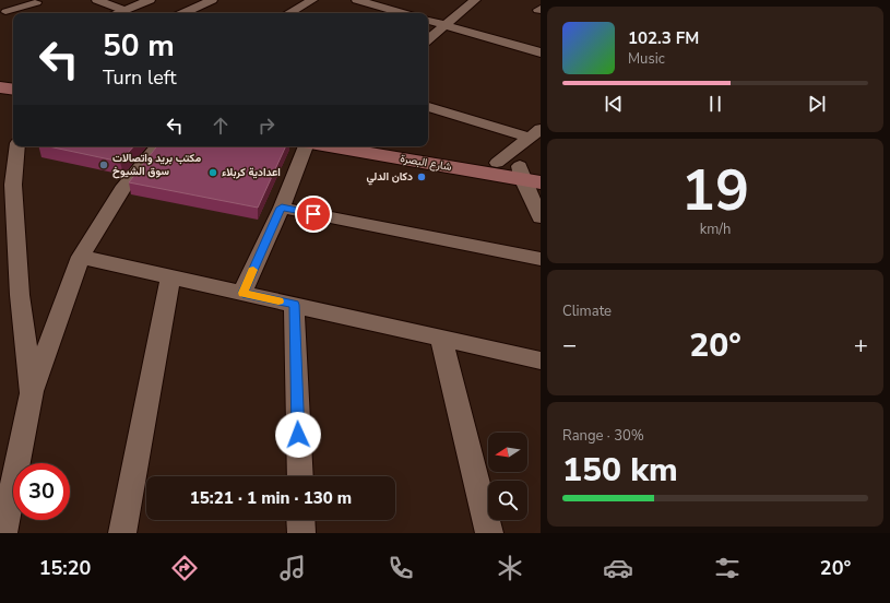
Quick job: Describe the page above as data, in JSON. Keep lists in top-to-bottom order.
{
  "streets": {
    "main road": ["شارع البصرة"]
  },
  "places": ["مكتب بريد واتصالات سوق الشيوخ", "اعدادية كربلاء", "دكان الدلي"],
  "north": "left",
  "page": {
    "turn": ["50 m", "Turn left"],
    "song": ["102.3 FM", "Music"],
    "tile": [
      ["19", "km/h"],
      "Climate",
      ["Range · 30%", "150 km"]
    ],
    "heat": ["−", "20°", "+"],
    "limit": "30",
    "trip": "15:21 · 1 min · 130 m",
    "tabs": ["15:20", "20°"]
  }
}
